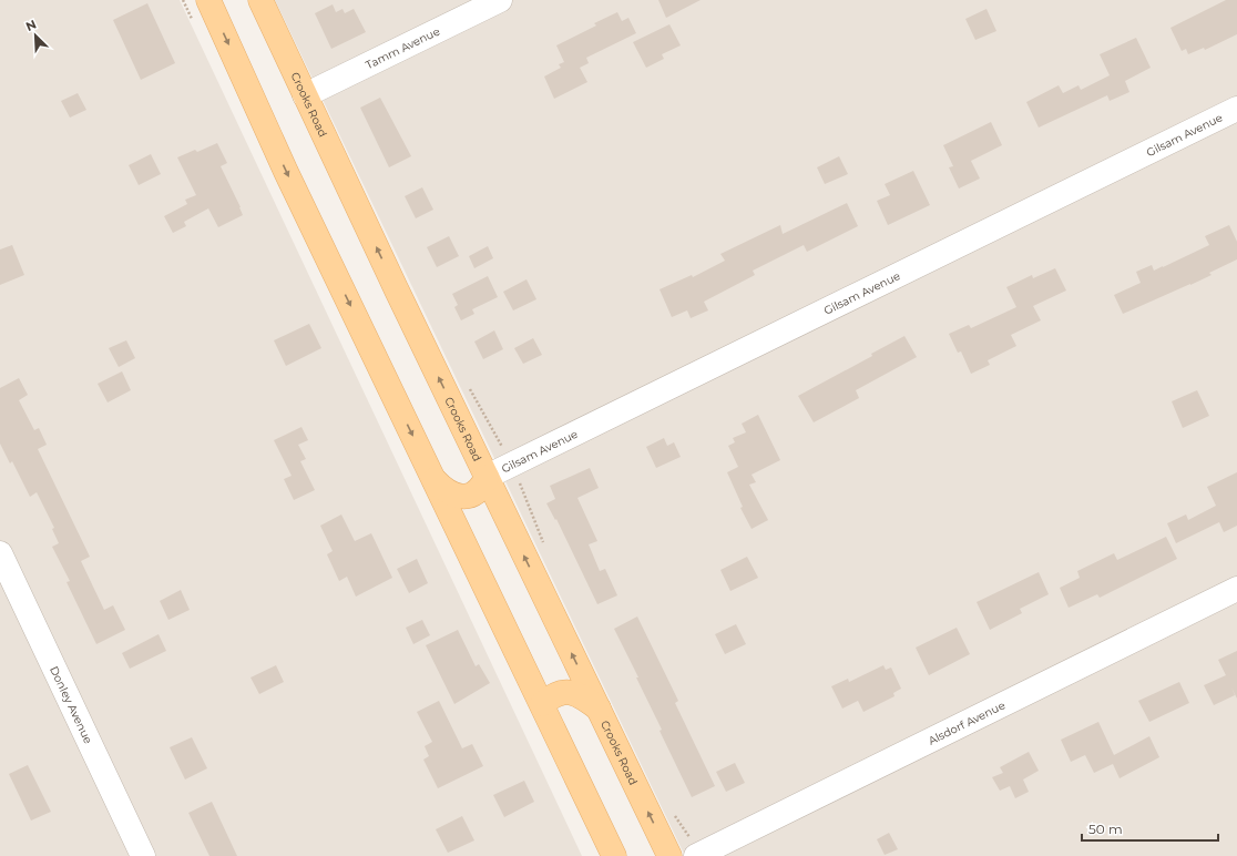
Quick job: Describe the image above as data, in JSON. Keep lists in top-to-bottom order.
{
  "streets": {
    "main road": ["Crooks Road"],
    "street": [
      "Tamm Avenue",
      "Gilsam Avenue",
      "Donley Avenue",
      "Alsdorf Avenue"
    ]
  },
  "crossings": [
    ["Tamm Avenue", "Crooks Road"],
    ["Crooks Road", "Gilsam Avenue"]
  ],
  "scale_bar": "50 m",
  "north": "top left"
}
